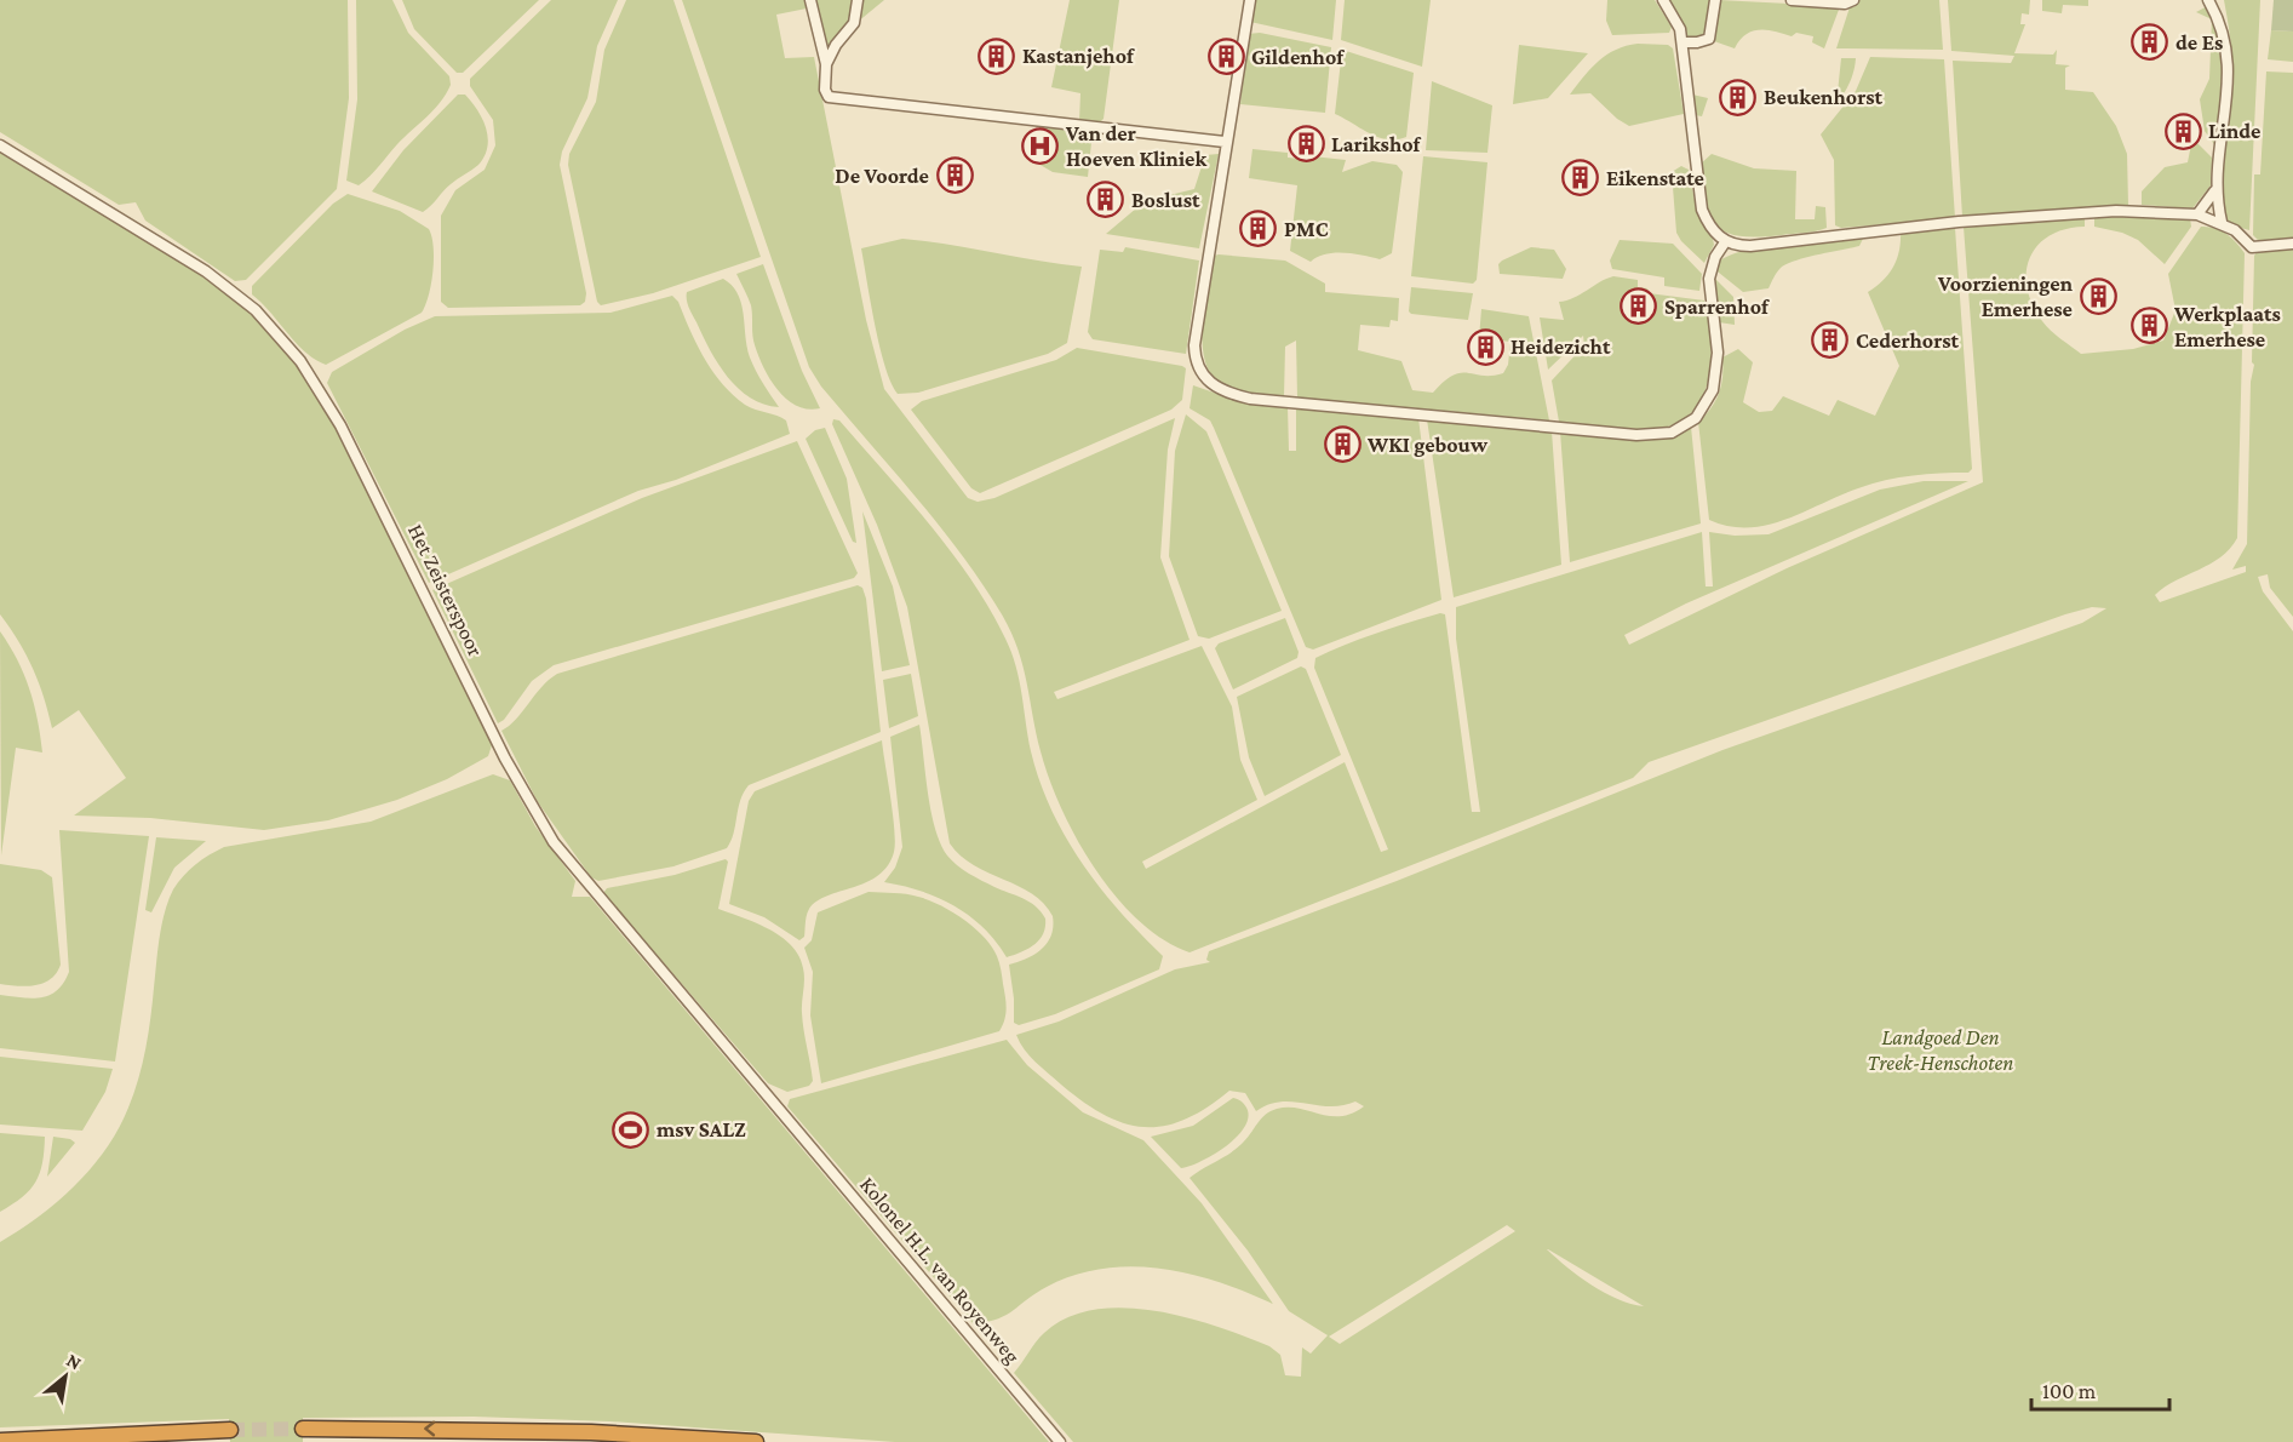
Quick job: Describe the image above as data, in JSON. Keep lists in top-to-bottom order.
{
  "streets": {
    "street": ["Het Zeisterspoor", "Kolonel H.L. van Royenweg"]
  },
  "crossings": [
    ["Het Zeisterspoor", "Kolonel H.L. van Royenweg"]
  ],
  "parks": ["Landgoed Den Treek-Henschoten"],
  "places": {
    "building": [
      "de Es",
      "Kastanjehof",
      "Gildenhof",
      "Beukenhorst",
      "Linde",
      "Larikshof",
      "De Voorde",
      "Eikenstate",
      "Boslust",
      "PMC",
      "Voorzieningen Emerhese",
      "Sparrenhof",
      "Werkplaats Emerhese",
      "Cederhorst",
      "Heidezicht",
      "WKI gebouw"
    ],
    "hospital": ["Van der Hoeven Kliniek"],
    "sports": ["msv SALZ"]
  },
  "scale_bar": "100 m",
  "north": "top right"
}
